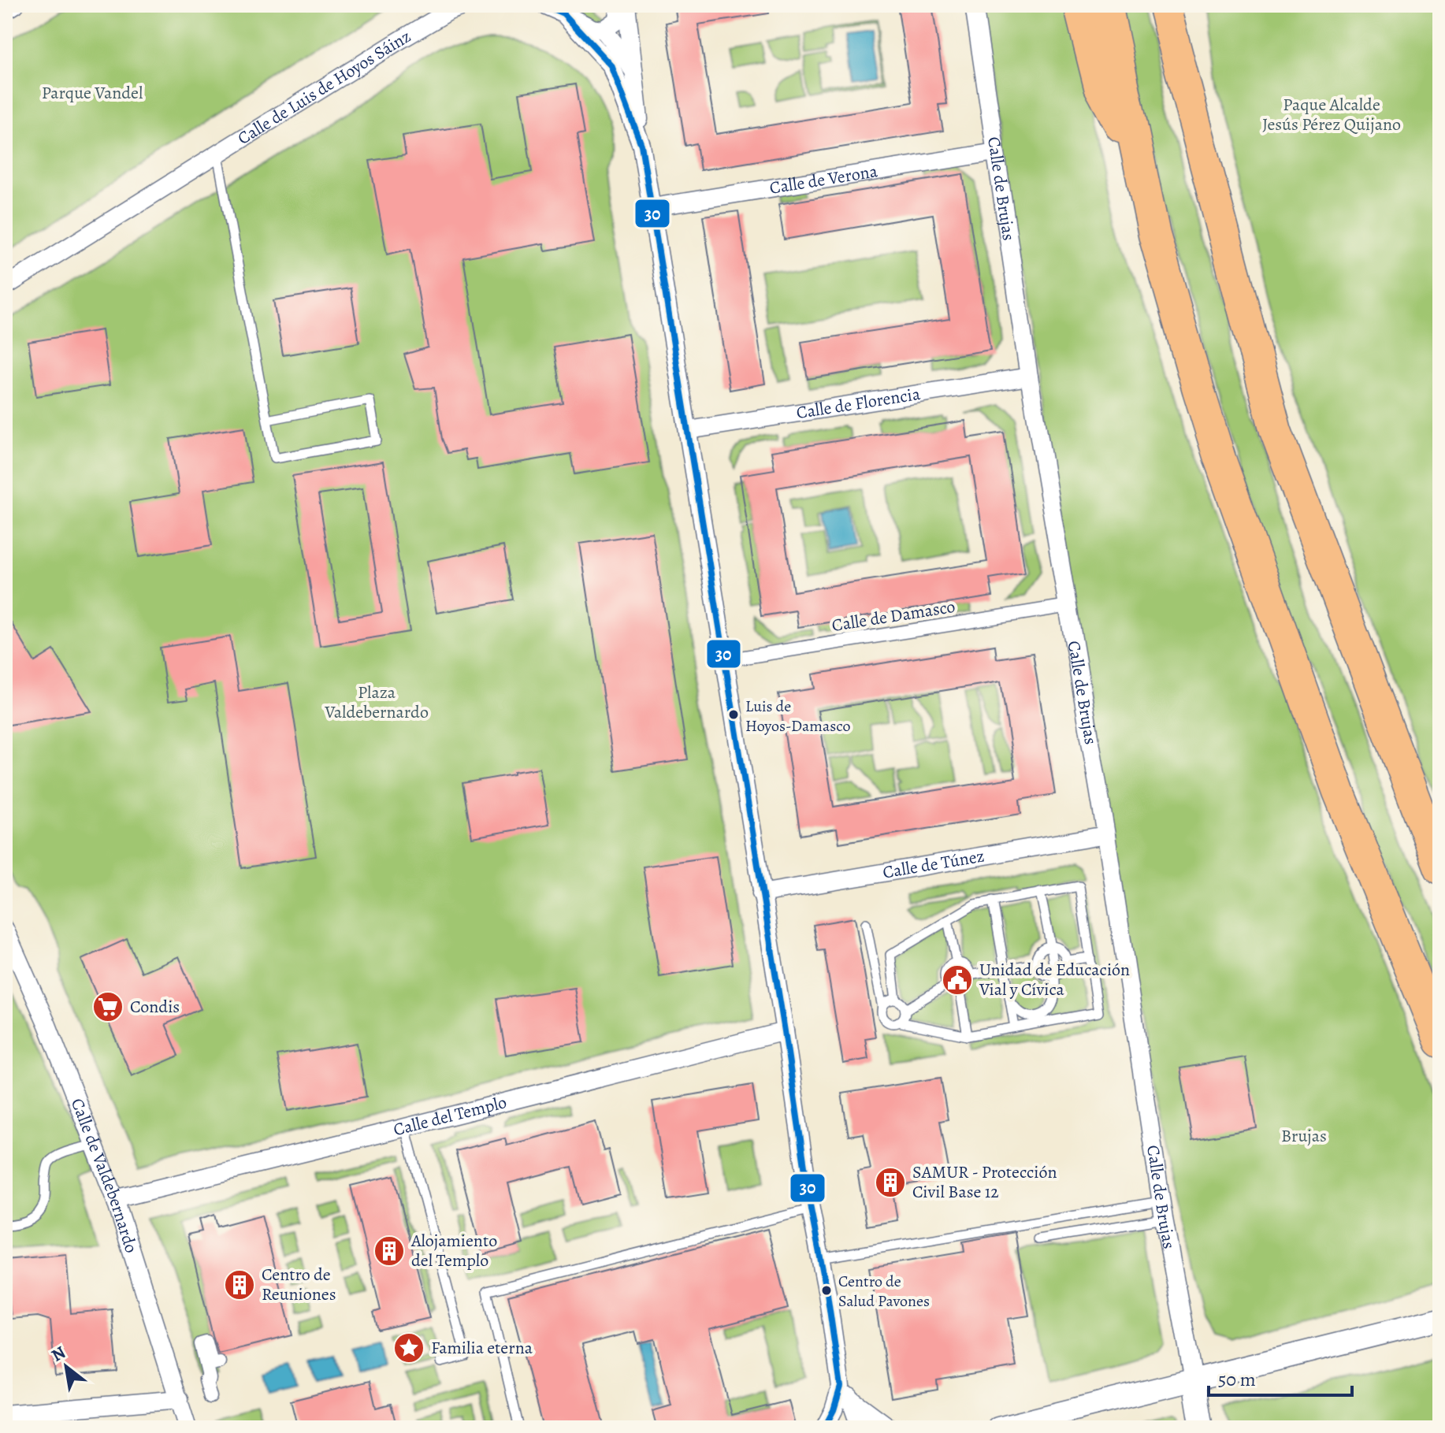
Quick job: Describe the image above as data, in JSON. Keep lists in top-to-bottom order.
{
  "streets": {
    "street": [
      "Calle de Luis de Hoyos Sáinz",
      "Calle de Verona",
      "Calle de Brujas",
      "Calle de Florencia",
      "Calle de Damasco",
      "Calle de Túnez",
      "Calle del Templo",
      "Calle de Valdebernardo"
    ]
  },
  "crossings": [
    ["Calle de Verona", "Calle de Brujas"],
    ["Calle de Brujas", "Calle de Florencia"],
    ["Calle de Brujas", "Calle de Damasco"],
    ["Calle de Brujas", "Calle de Túnez"],
    ["Calle del Templo", "Calle de Valdebernardo"]
  ],
  "parks": [
    "Parque Vandel",
    "Paque Alcalde Jesús Pérez Quijano",
    "Plaza Valdebernardo",
    "Brujas"
  ],
  "places": {
    "other": ["Luis de Hoyos-Damasco", "Centro de Salud Pavones"],
    "public building": ["Unidad de Educación Vial y Cívica"],
    "supermarket": ["Condis"],
    "building": ["SAMUR - Protección Civil Base 12", "Alojamiento del Templo", "Centro de Reuniones"],
    "place": ["Familia eterna"]
  },
  "lines": ["transit line 30"],
  "scale_bar": "50 m",
  "north": "top left"
}
